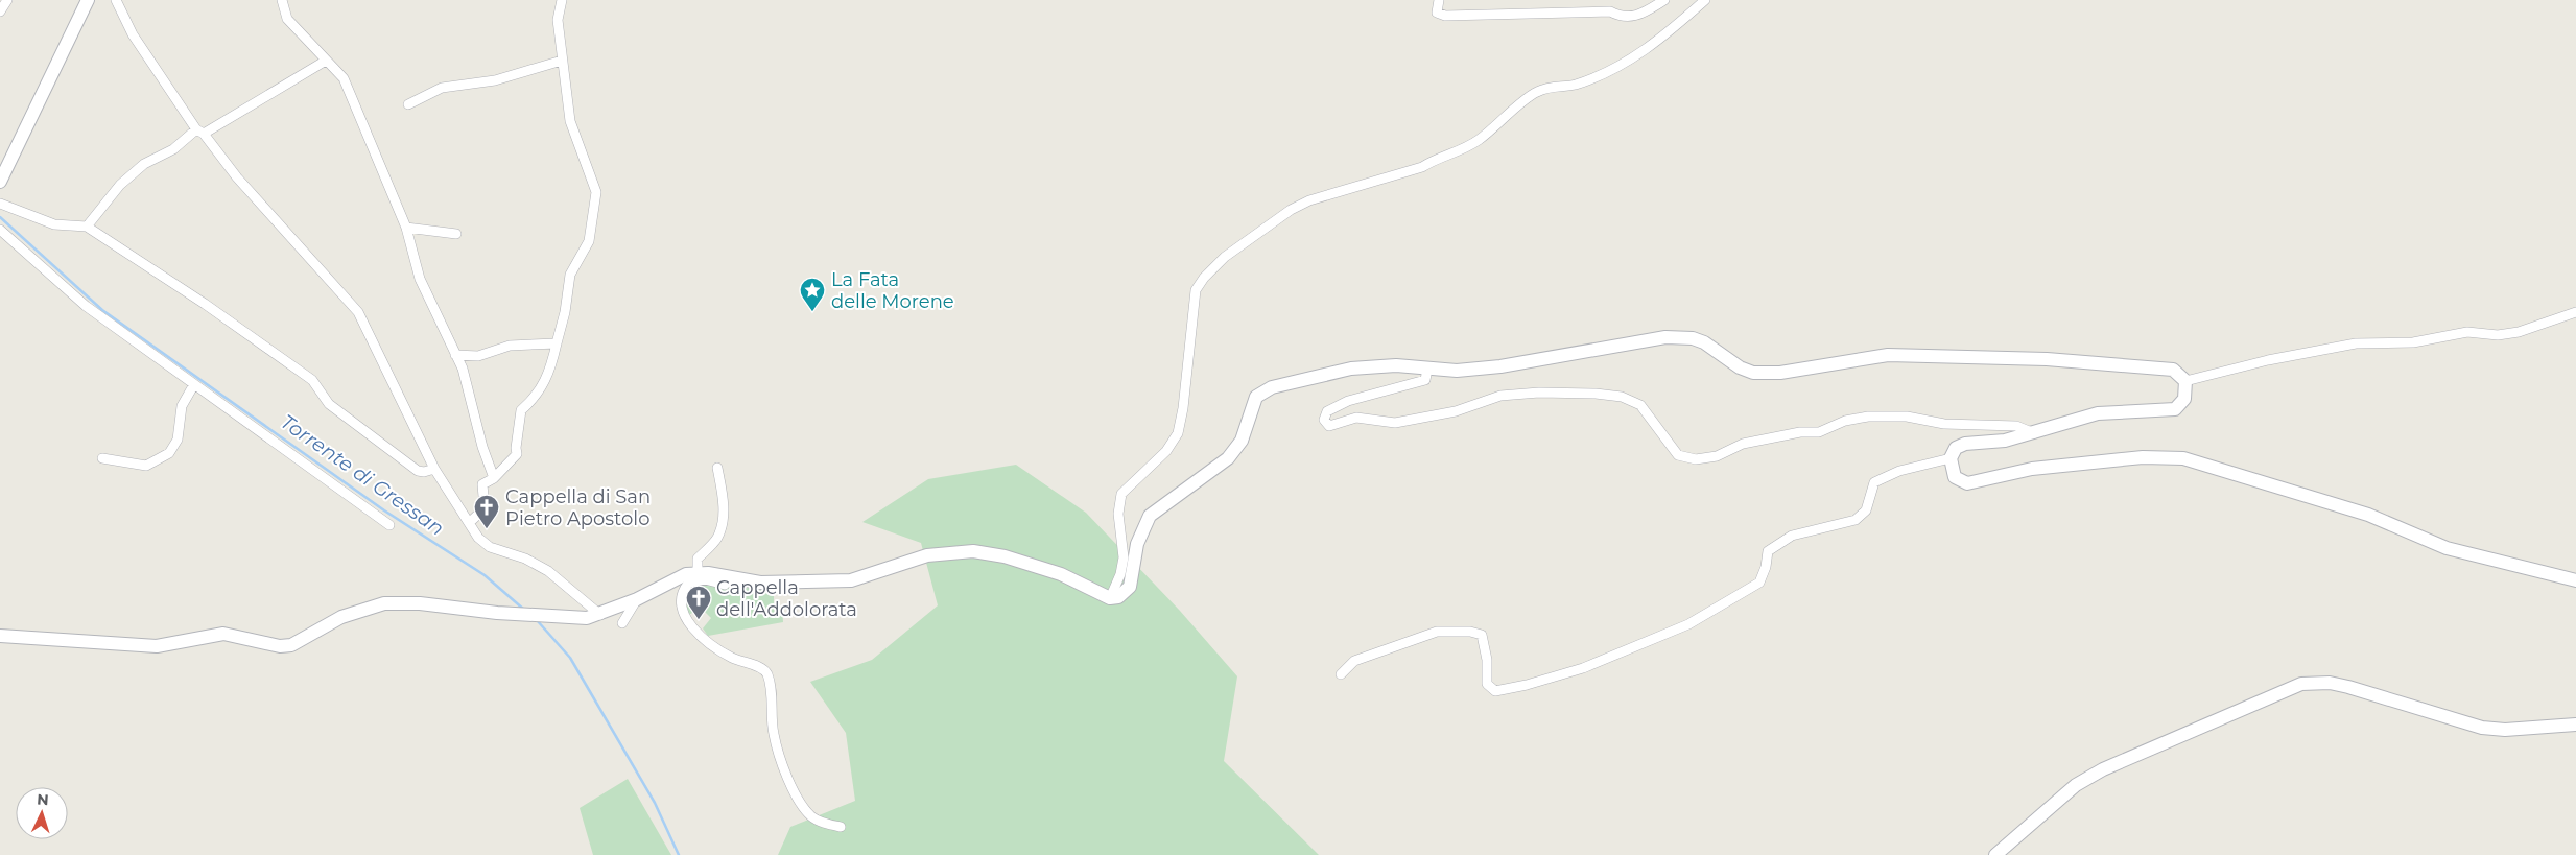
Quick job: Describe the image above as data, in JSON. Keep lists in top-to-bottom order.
{
  "water": ["Torrente di Gressan"],
  "places": {
    "place": ["La Fata delle Morene"],
    "church": ["Cappella di San Pietro Apostolo", "Cappella dell'Addolorata"]
  },
  "north": "top"
}
